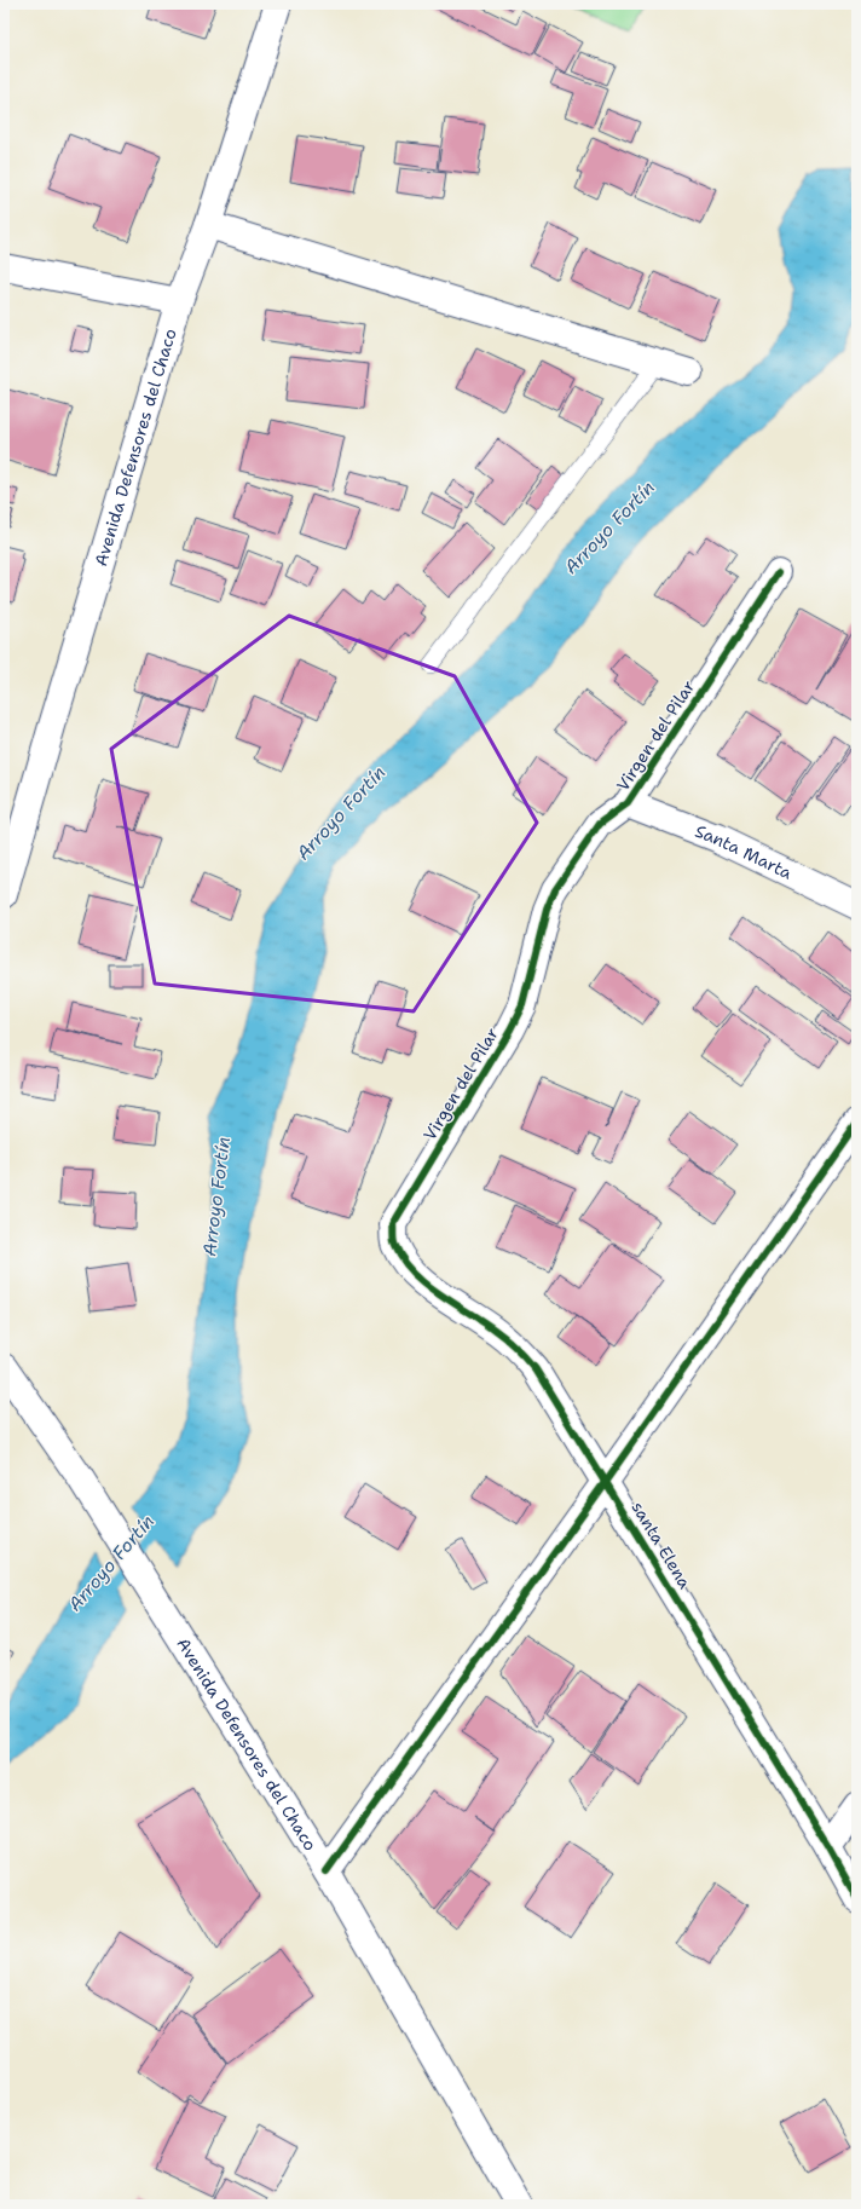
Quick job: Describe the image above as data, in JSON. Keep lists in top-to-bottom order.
{
  "streets": {
    "street": [
      "Avenida Defensores del Chaco",
      "Virgen del Pilar",
      "Santa Marta",
      "santa Elena"
    ]
  },
  "crossings": [
    ["Virgen del Pilar", "Santa Marta"],
    ["Virgen del Pilar", "santa Elena"]
  ],
  "water": ["Arroyo Fortín"]
}
